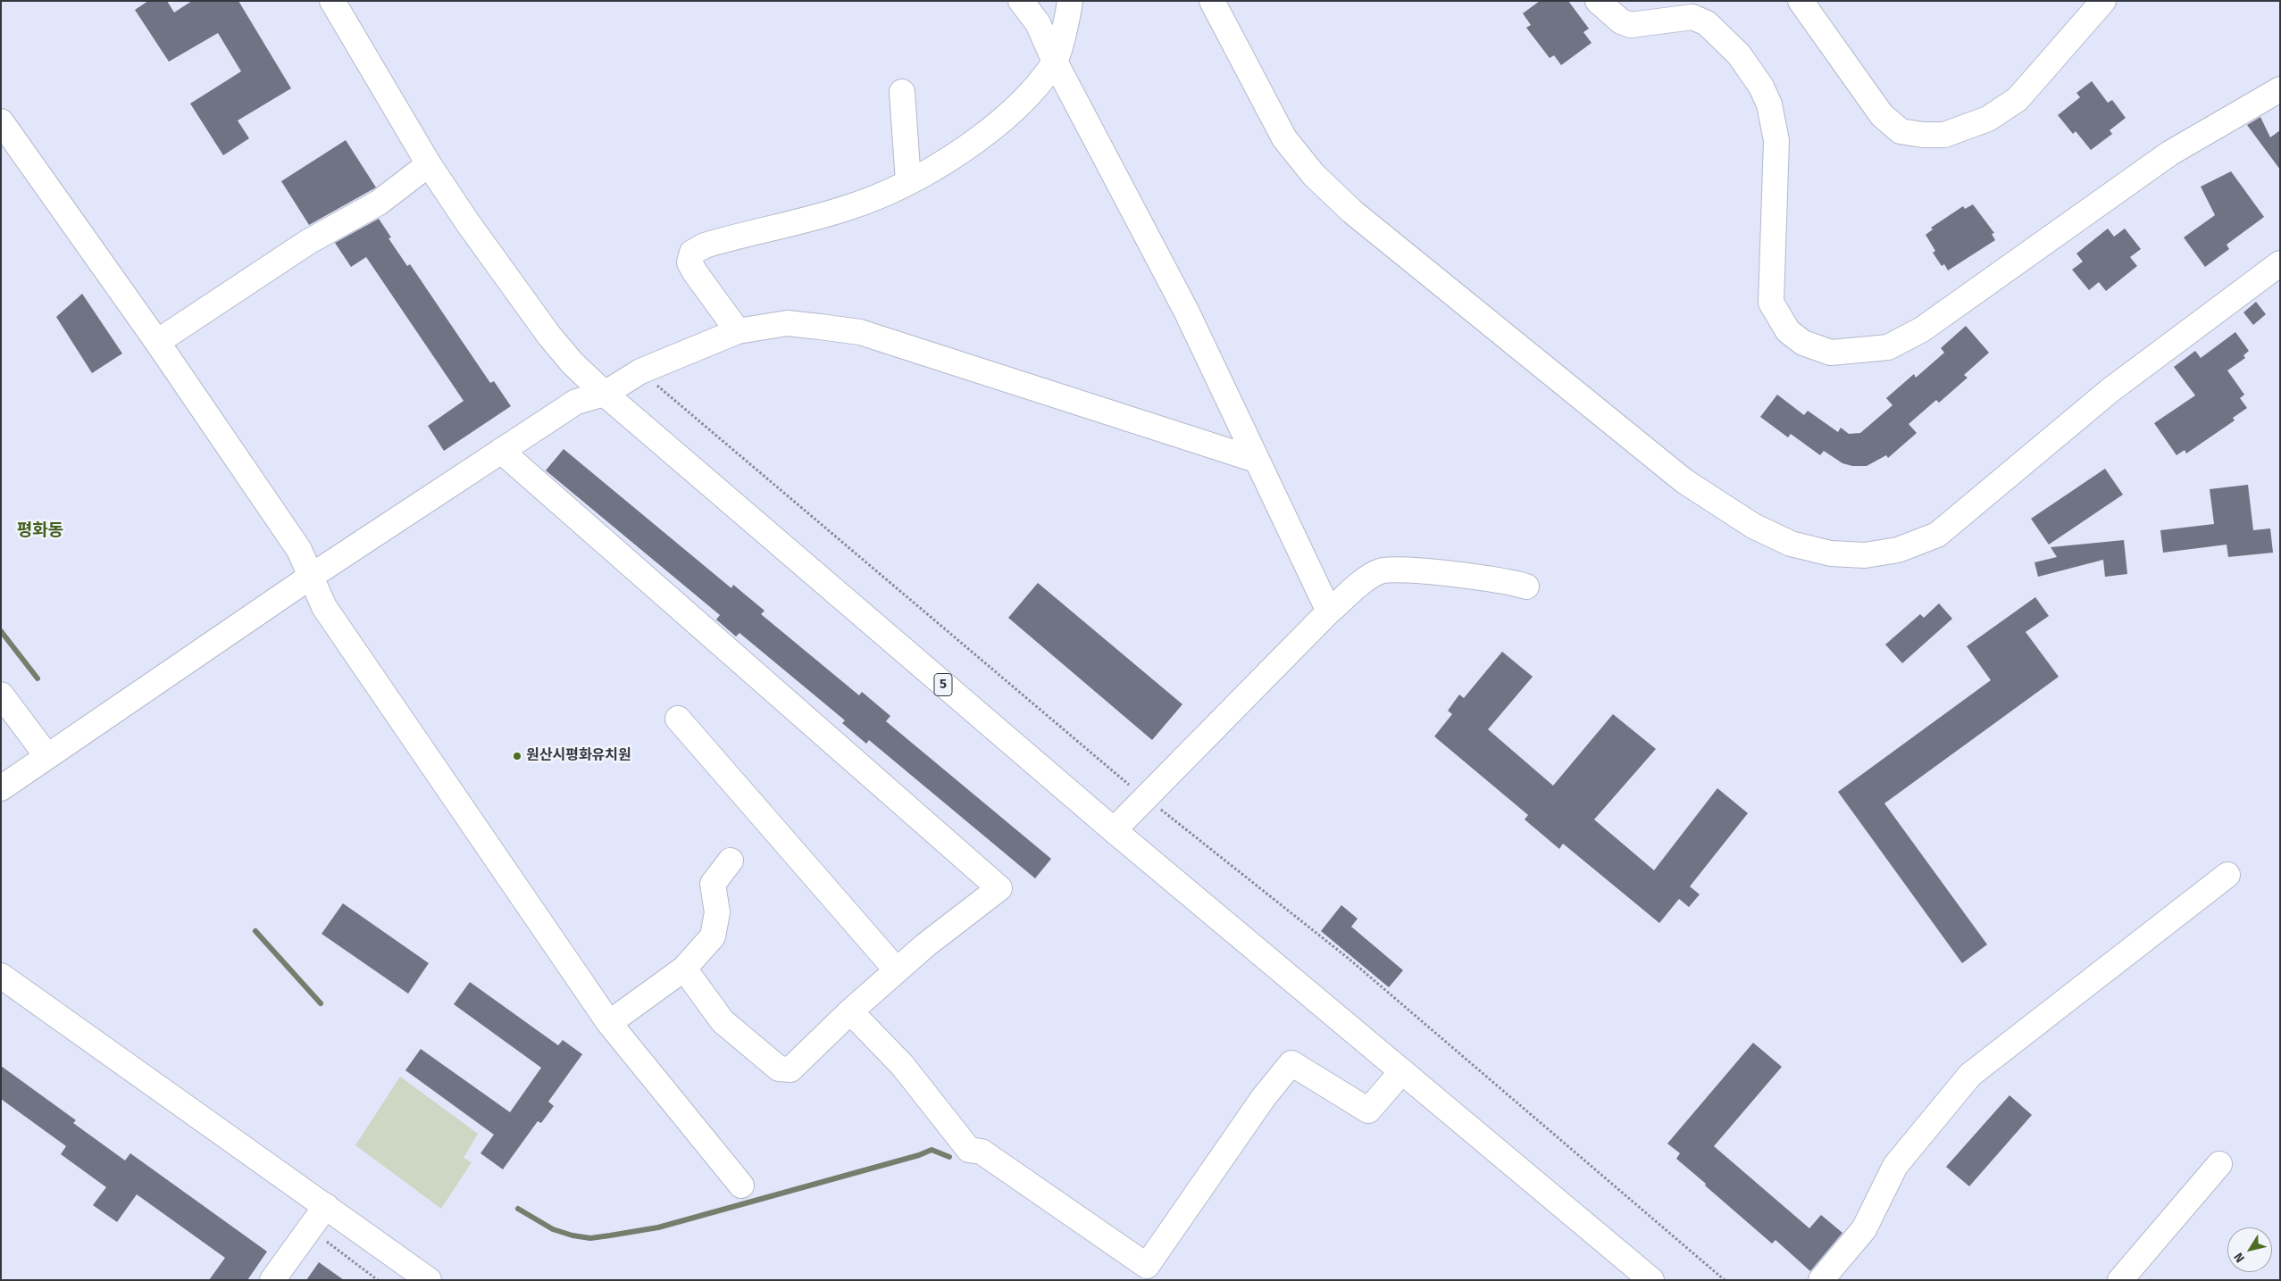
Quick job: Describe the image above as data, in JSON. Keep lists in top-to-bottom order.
{
  "streets": {
    "main road": ["5"]
  },
  "districts": ["평화동"],
  "places": ["원산시평화유치원"],
  "north": "bottom left"
}
